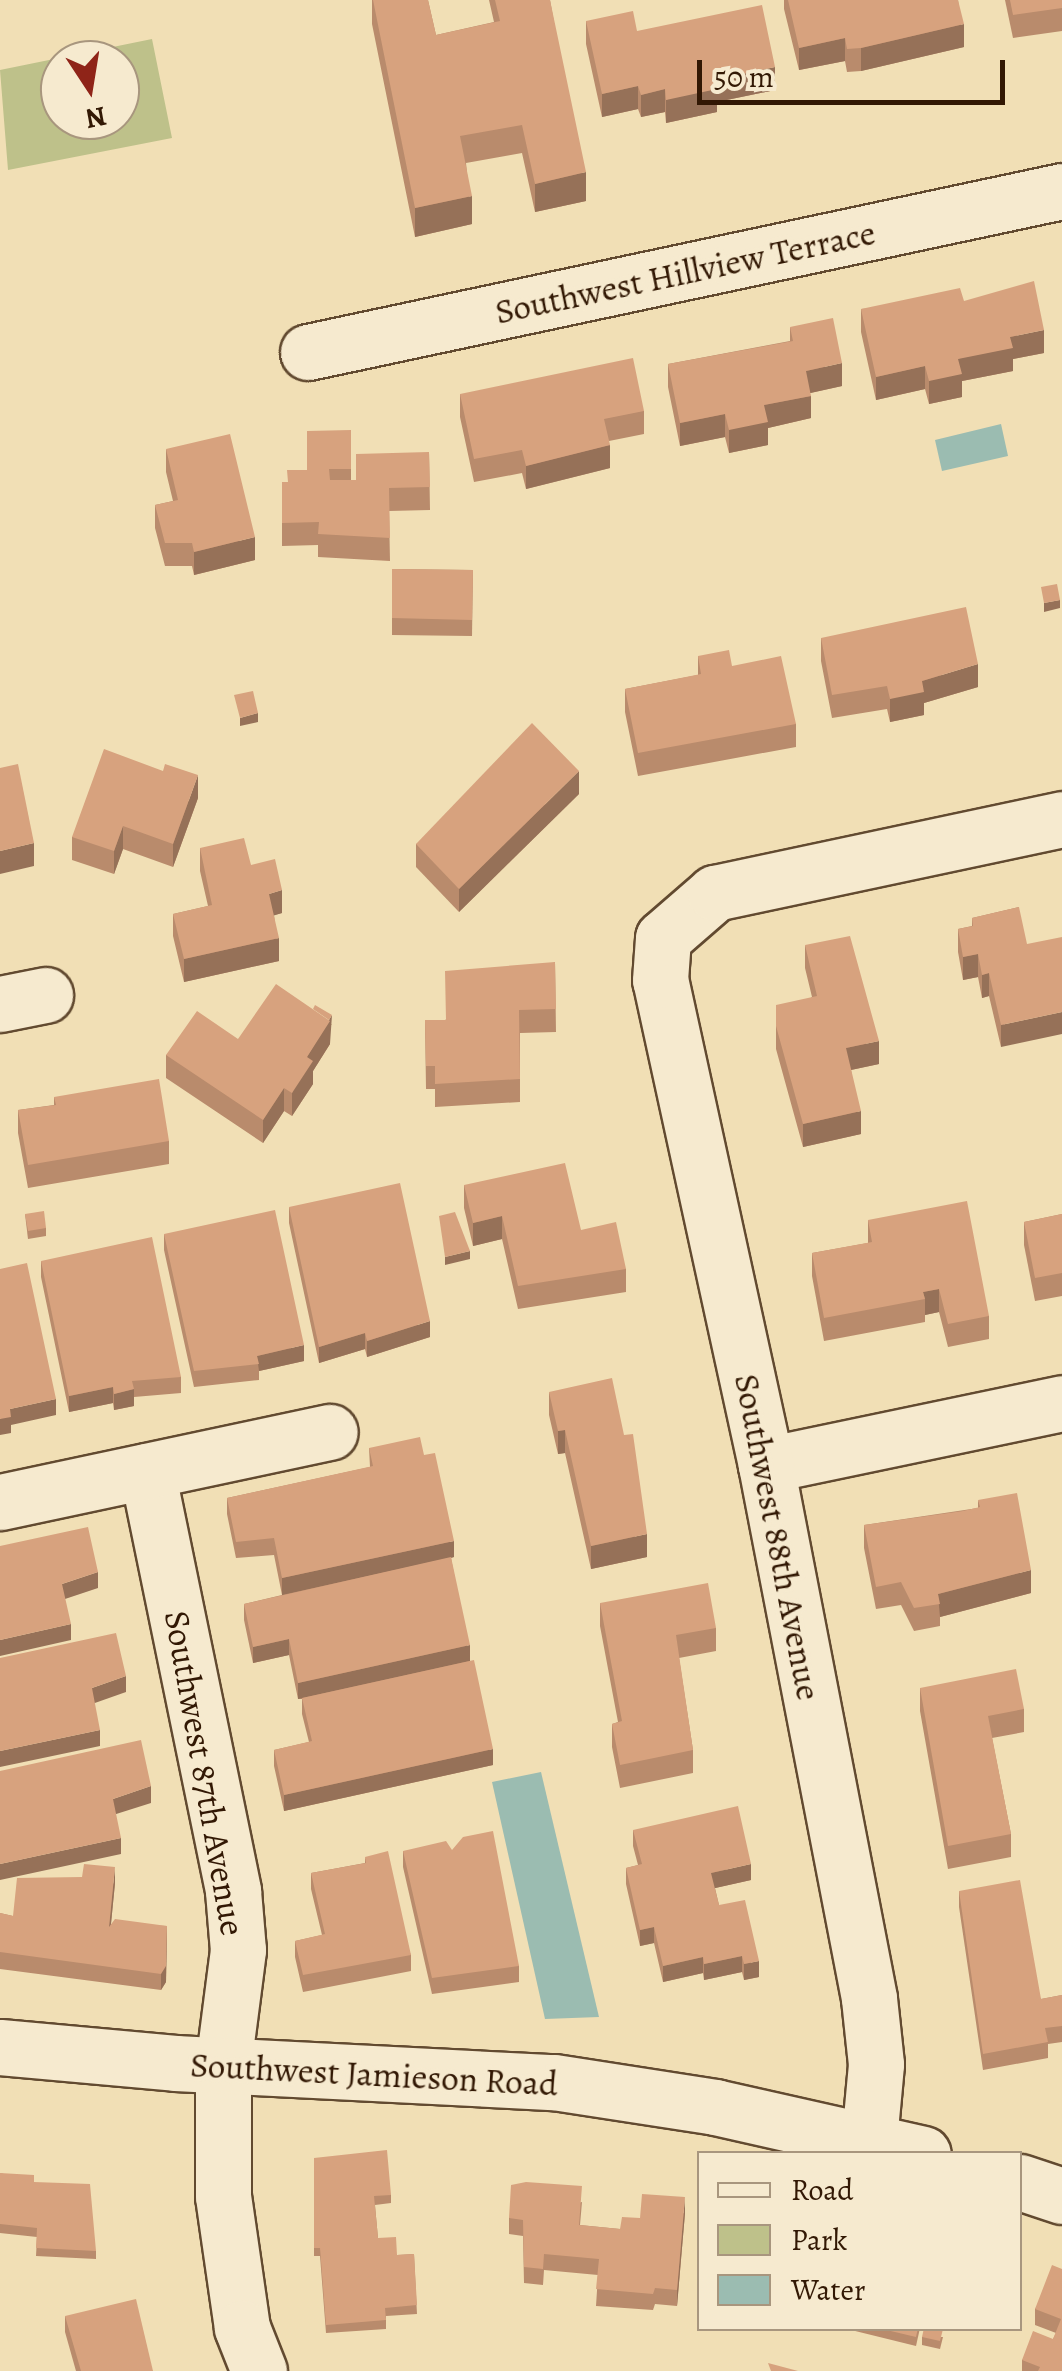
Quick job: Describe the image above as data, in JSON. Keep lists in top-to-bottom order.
{
  "streets": {
    "street": [
      "Southwest Hillview Terrace",
      "Southwest 88th Avenue",
      "Southwest 87th Avenue",
      "Southwest Jamieson Road"
    ]
  },
  "crossings": [
    ["Southwest 88th Avenue", "Southwest Jamieson Road"],
    ["Southwest 87th Avenue", "Southwest Jamieson Road"]
  ],
  "legend": ["Road", "Park", "Water"],
  "scale_bar": "50 m",
  "north": "bottom"
}
